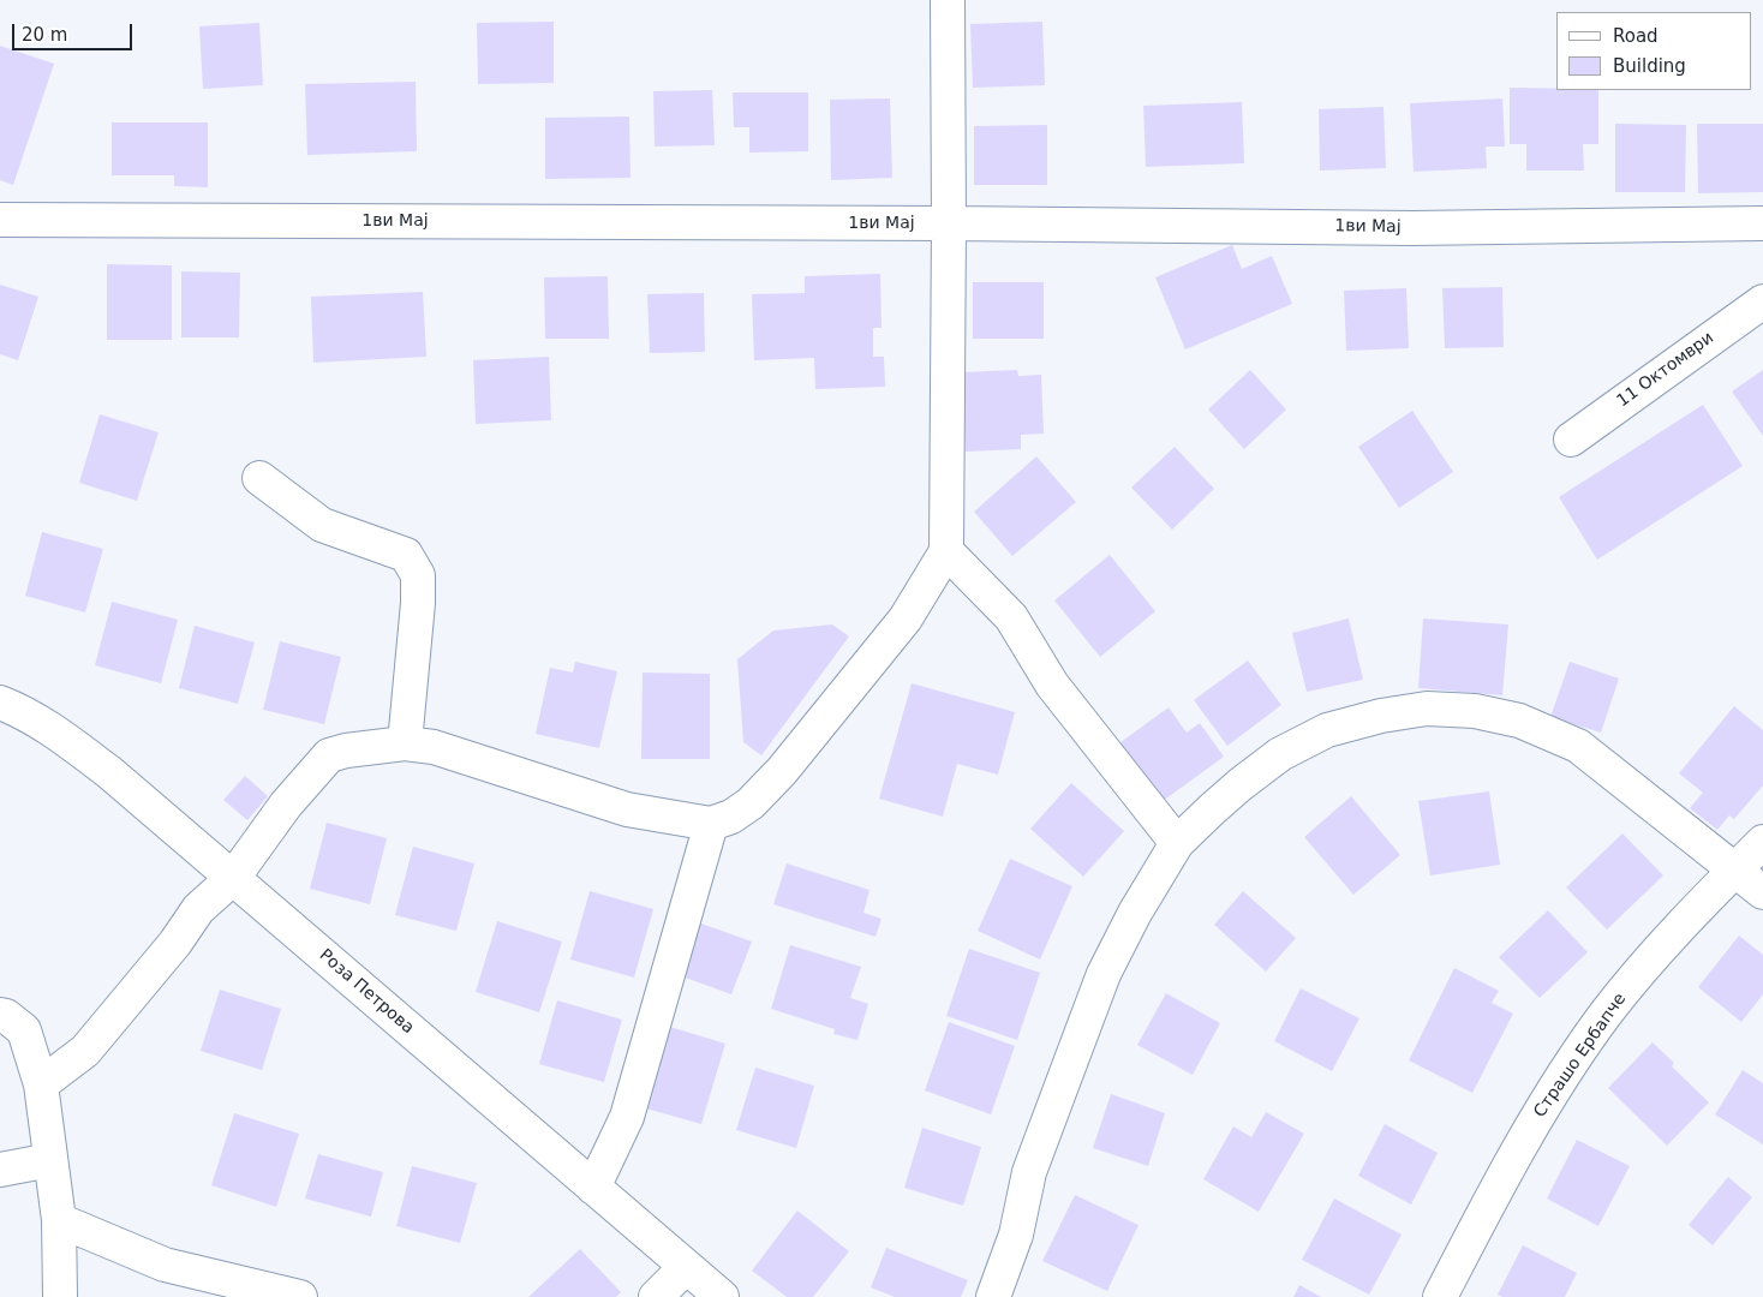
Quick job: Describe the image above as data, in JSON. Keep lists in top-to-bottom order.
{
  "streets": {
    "street": [
      "1ви Мај",
      "11 Октомври",
      "Роза Петрова",
      "Страшо Ербапче"
    ]
  },
  "legend": ["Road", "Building"],
  "scale_bar": "20 m"
}
